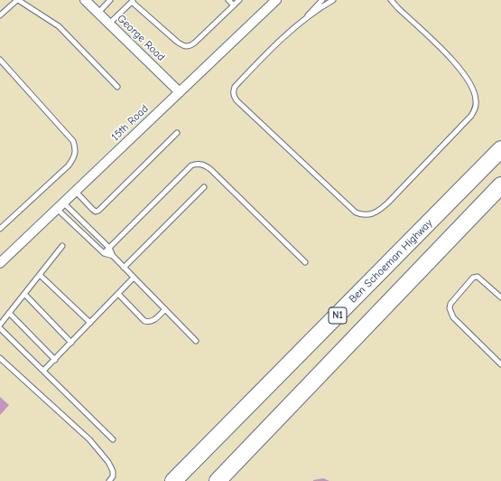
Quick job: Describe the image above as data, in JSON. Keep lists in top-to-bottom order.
{
  "streets": {
    "highway": ["Ben Schoeman Highway", "N1"],
    "street": ["George Road", "15th Road"]
  },
  "crossings": [
    ["George Road", "15th Road"]
  ]
}
